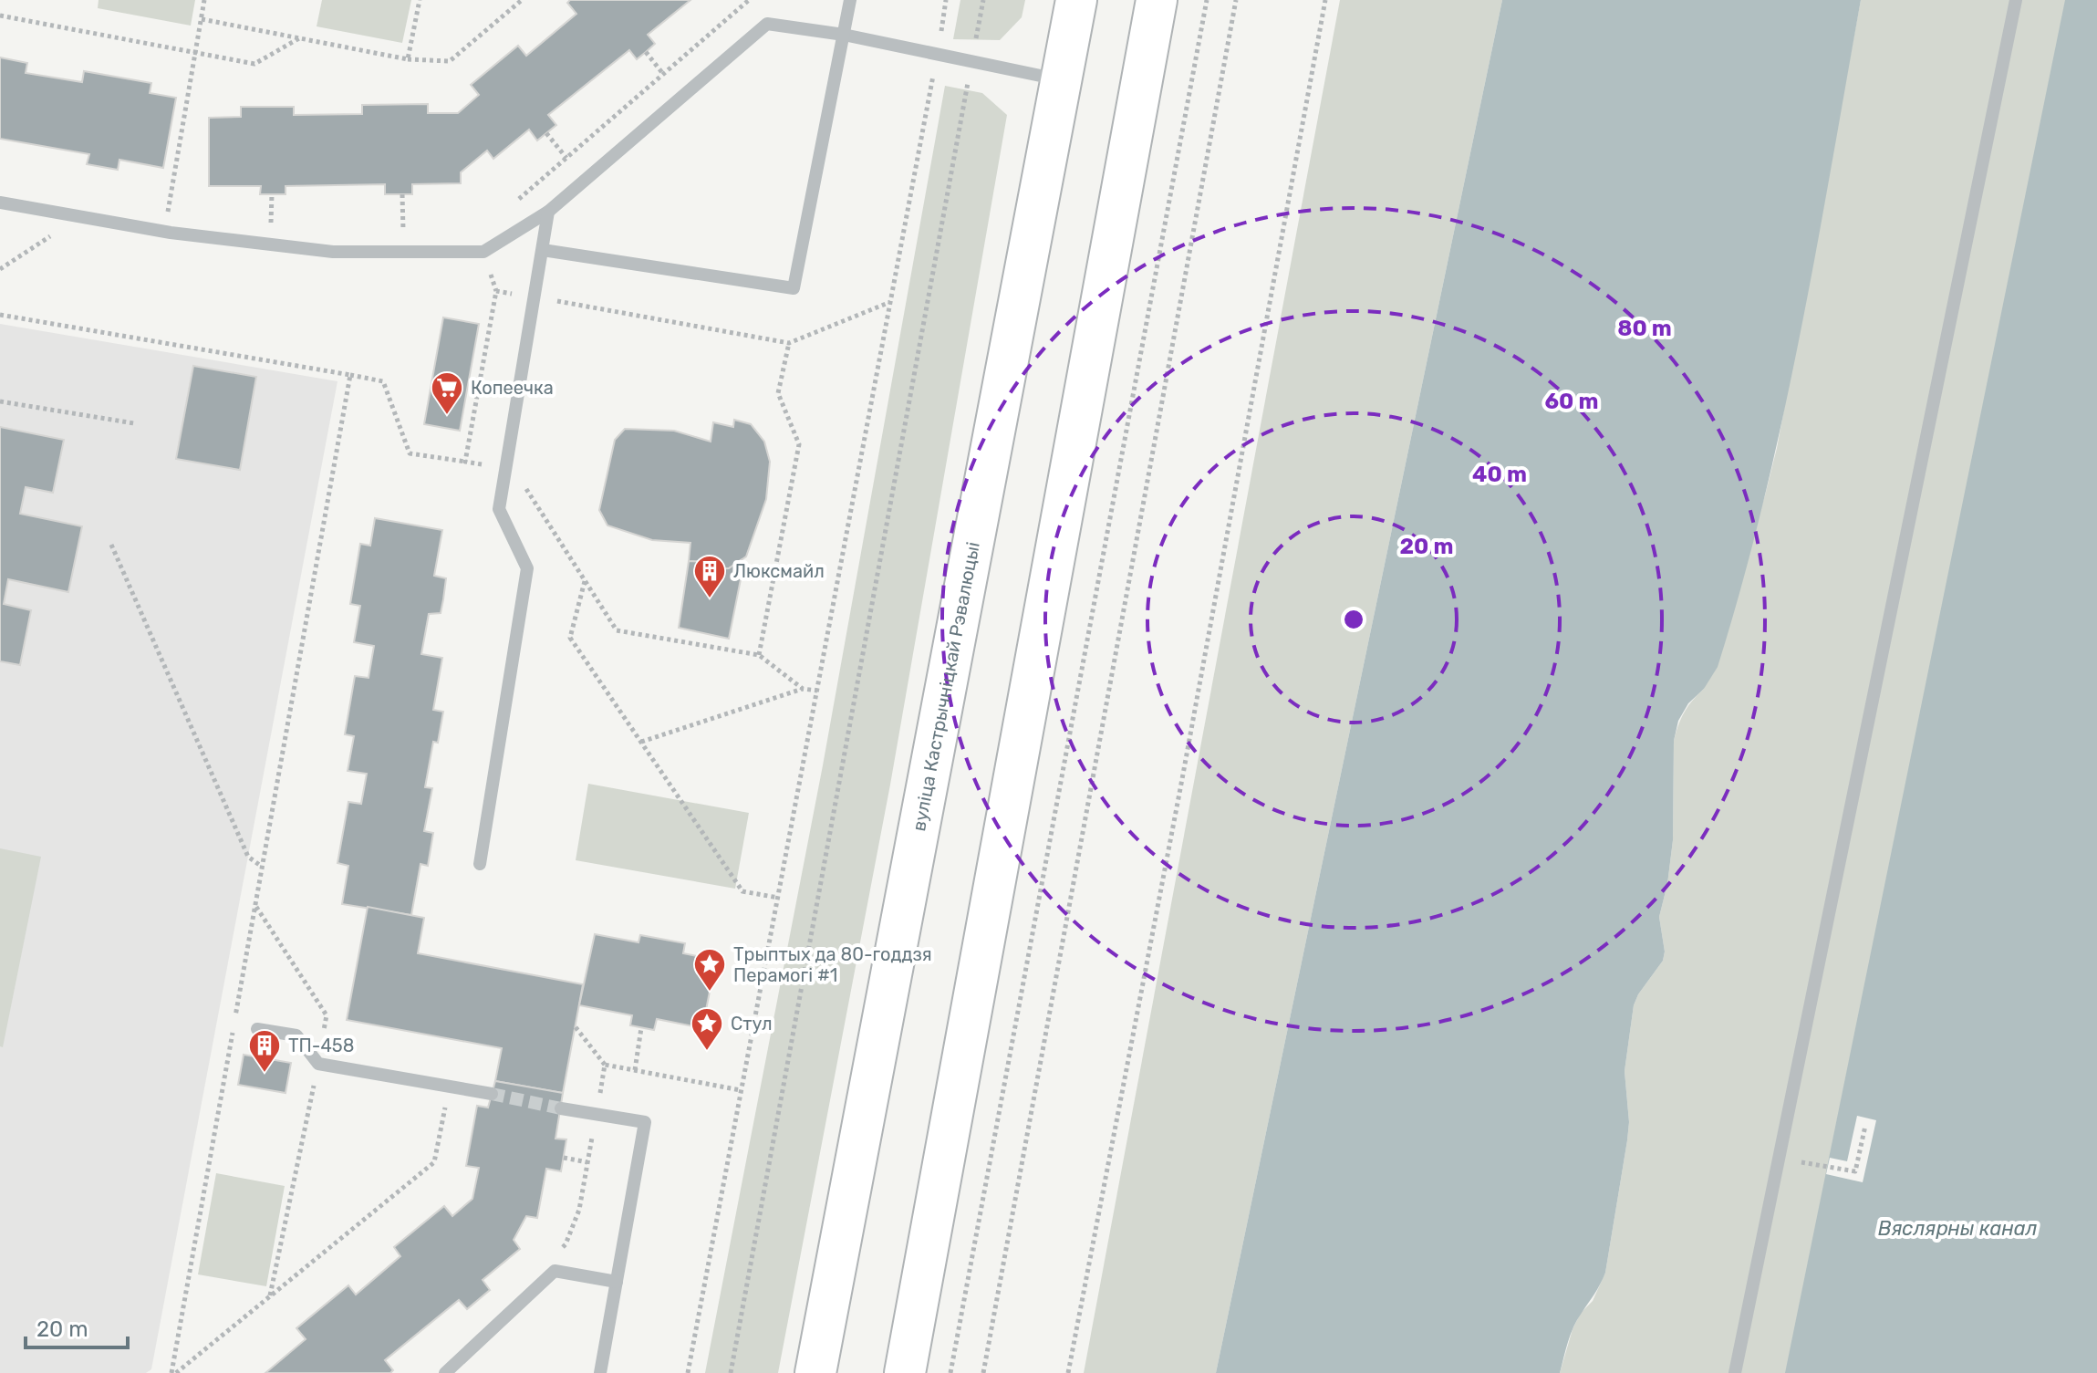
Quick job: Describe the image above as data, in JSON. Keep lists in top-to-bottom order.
{
  "streets": {
    "highway": ["вуліца Кастрычніцкай Рэвалюцыі"]
  },
  "water": ["Вяслярны канал"],
  "places": {
    "supermarket": ["Копеечка"],
    "building": ["Люксмайл", "ТП-458"],
    "place": ["Трыптых да 80-годдзя Перамогі #1", "Стул"]
  },
  "scale_bar": "20 m",
  "rings": [
    "80 m",
    "60 m",
    "40 m",
    "20 m"
  ]
}
